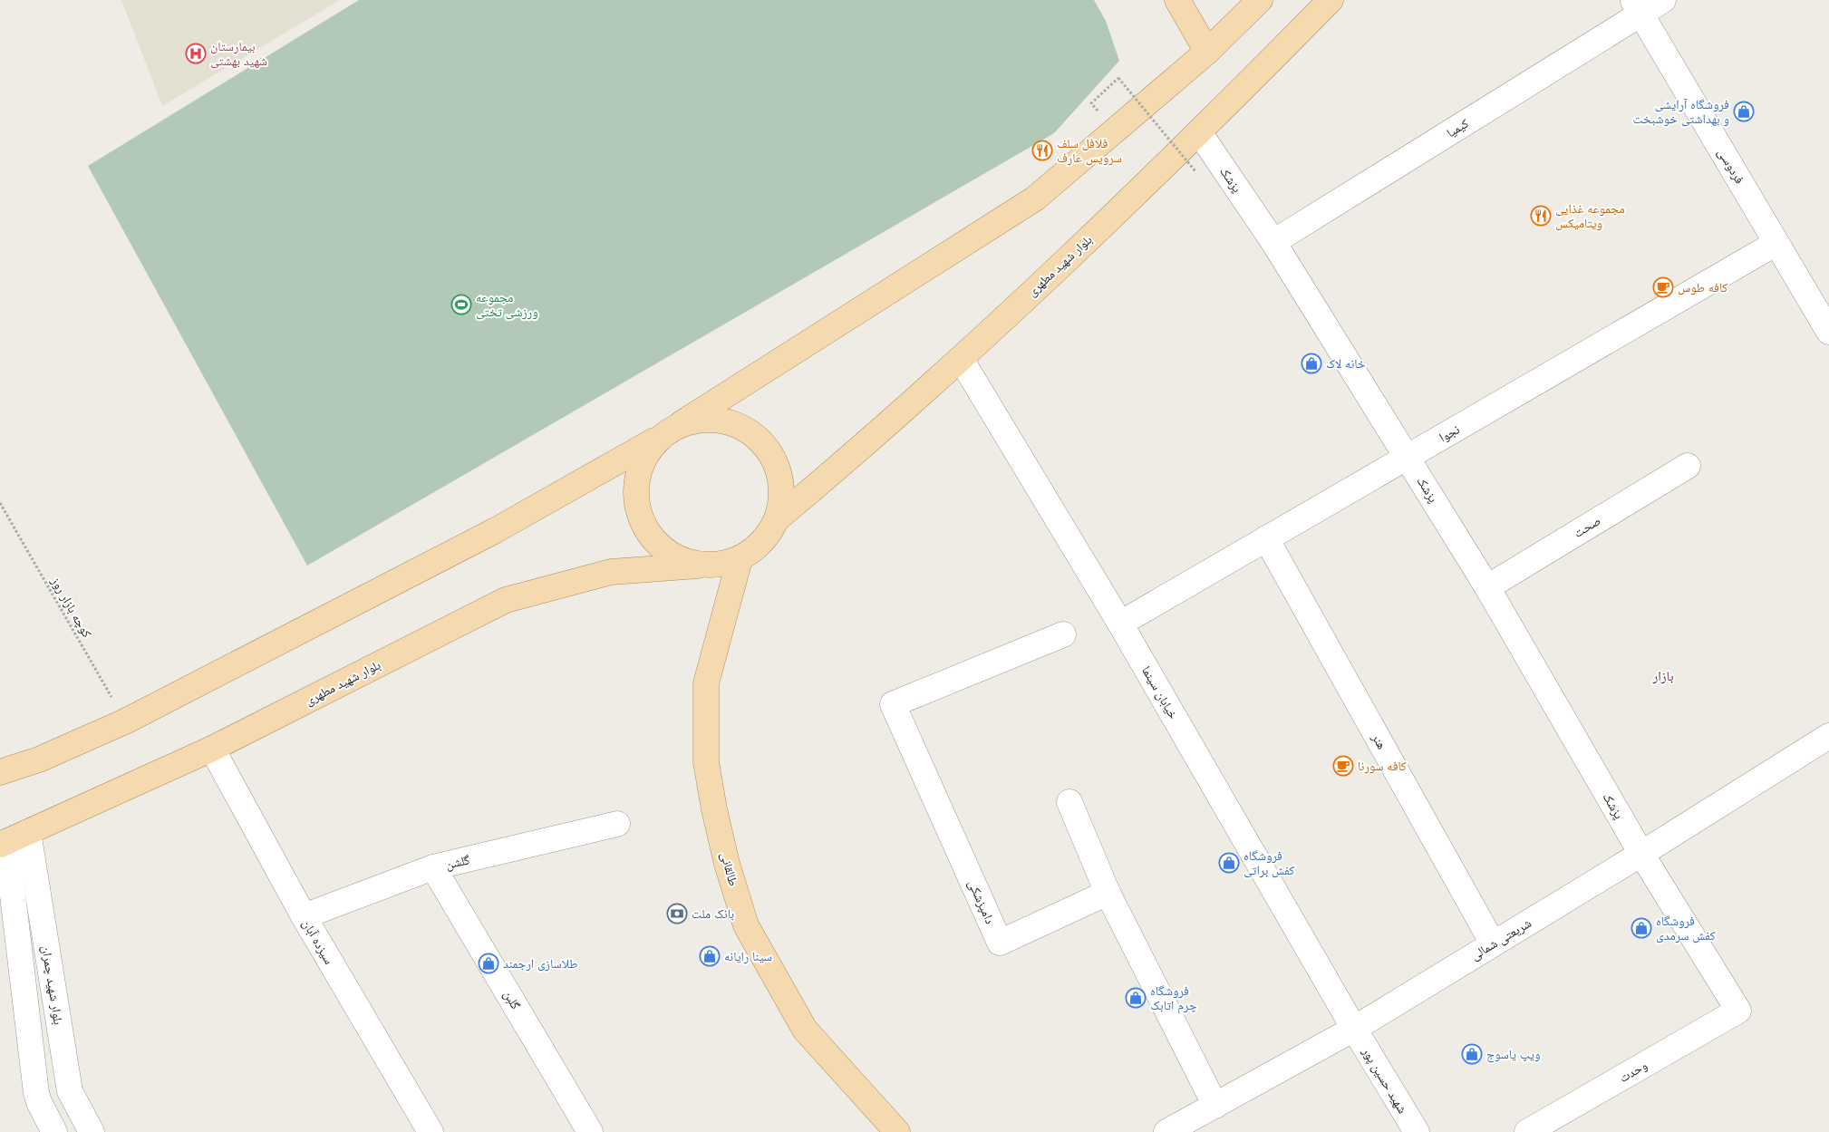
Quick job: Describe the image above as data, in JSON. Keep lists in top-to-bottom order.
{
  "streets": {
    "main road": ["بلوار شهید مطهری", "طالقانی"],
    "street": [
      "کیمیا",
      "فردوسی",
      "پزشک",
      "نجوا",
      "صحت",
      "خیابان سینما",
      "هنر",
      "گلشن",
      "دامپزشکی",
      "شریعتی شمالی",
      "سیزده آبان",
      "بلوار شهید چمران",
      "گلبن",
      "وحدت",
      "شهید حسین پور"
    ],
    "path": ["کوچه بازار روز"]
  },
  "crossings": [
    ["کیمیا", "فردوسی"],
    ["کیمیا", "پزشک"],
    ["فردوسی", "نجوا"],
    ["پزشک", "بلوار شهید مطهری"],
    ["پزشک", "نجوا"],
    ["پزشک", "صحت"],
    ["پزشک", "شریعتی شمالی"],
    ["پزشک", "وحدت"],
    ["بلوار شهید مطهری", "خیابان سینما"],
    ["بلوار شهید مطهری", "طالقانی"],
    ["بلوار شهید مطهری", "سیزده آبان"],
    ["بلوار شهید مطهری", "بلوار شهید چمران"],
    ["نجوا", "خیابان سینما"],
    ["نجوا", "هنر"],
    ["خیابان سینما", "شریعتی شمالی"],
    ["خیابان سینما", "شهید حسین پور"],
    ["هنر", "شریعتی شمالی"],
    ["گلشن", "سیزده آبان"],
    ["گلشن", "گلبن"],
    ["شریعتی شمالی", "شهید حسین پور"]
  ],
  "districts": ["بازار"],
  "places": {
    "hospital": ["بیمارستان شهید بهشتی"],
    "shop": [
      "فروشگاه آرایشی و بهداشتی خوشبخت",
      "خانه لاک",
      "فروشگاه کفش براتی",
      "فروشگاه کفش سرمدی",
      "سینا رایانه",
      "طلاسازی ارجمند",
      "فروشگاه چرم اتابک",
      "ویپ یاسوج"
    ],
    "restaurant": ["فلافل سلف سرویس عارف", "مجموعه غذایی ویتامیکس"],
    "cafe": ["کافه طوس", "کافه سورنا"],
    "sports": ["مجموعه ورزشی تختی"],
    "bank": ["بانک ملت"]
  }
}
